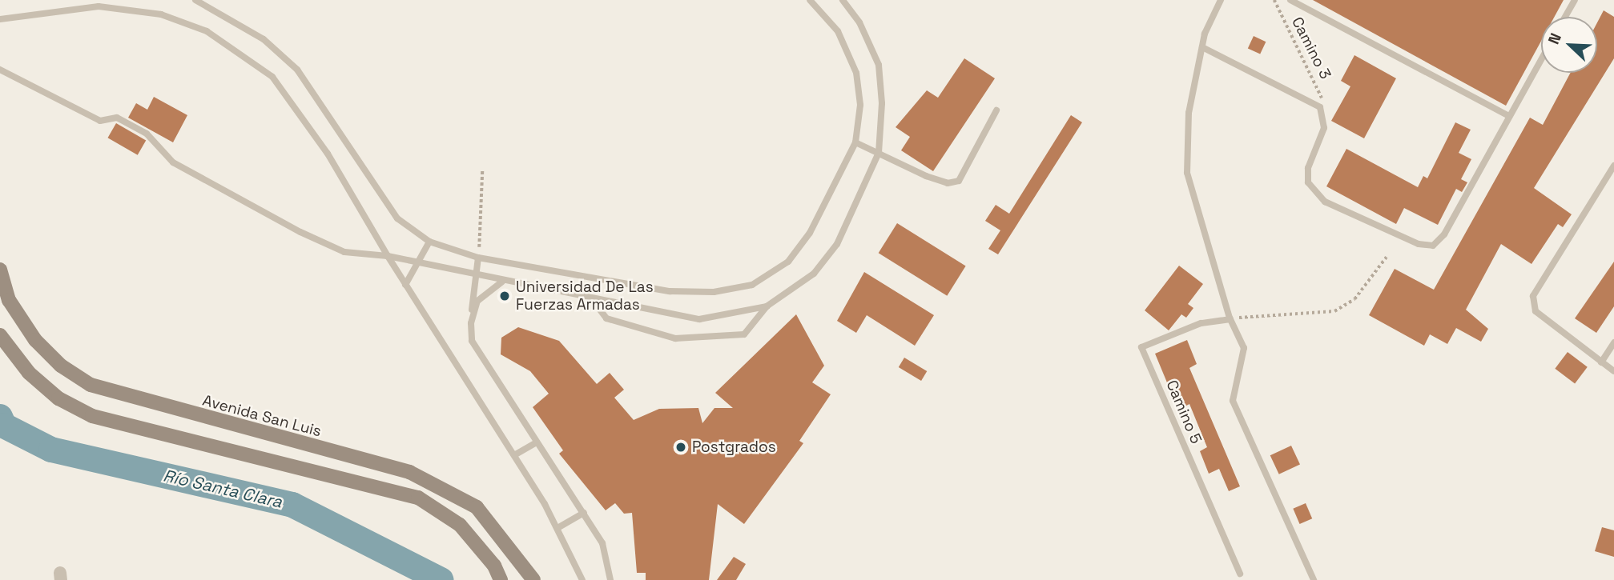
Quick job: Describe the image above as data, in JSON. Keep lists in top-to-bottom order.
{
  "streets": {
    "street": ["Avenida San Luis"],
    "lane": ["Camino 5"],
    "path": ["Camino 3"]
  },
  "water": ["Río Santa Clara"],
  "places": ["Universidad De Las Fuerzas Armadas", "Postgrados"],
  "north": "top left"
}
